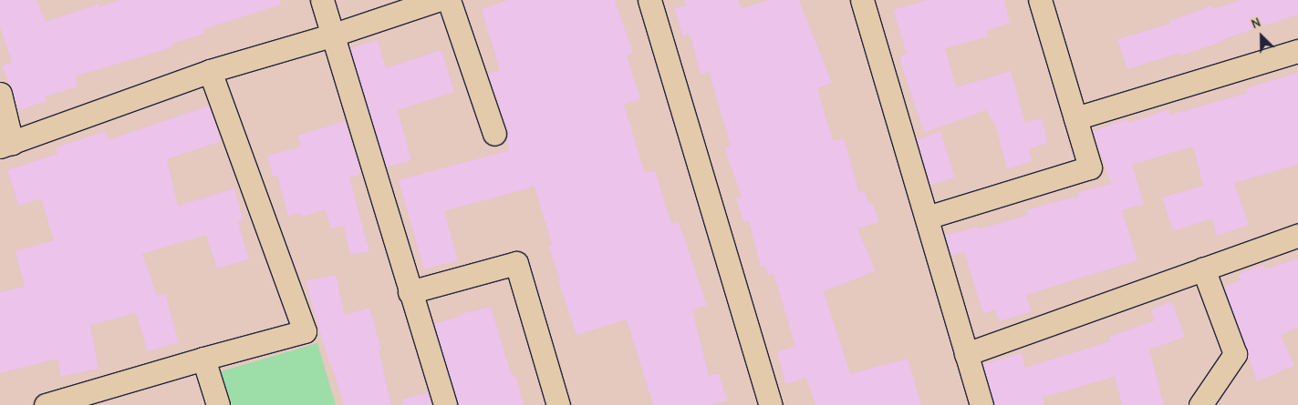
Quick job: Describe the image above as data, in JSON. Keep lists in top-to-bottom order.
{
  "north": "top left"
}
